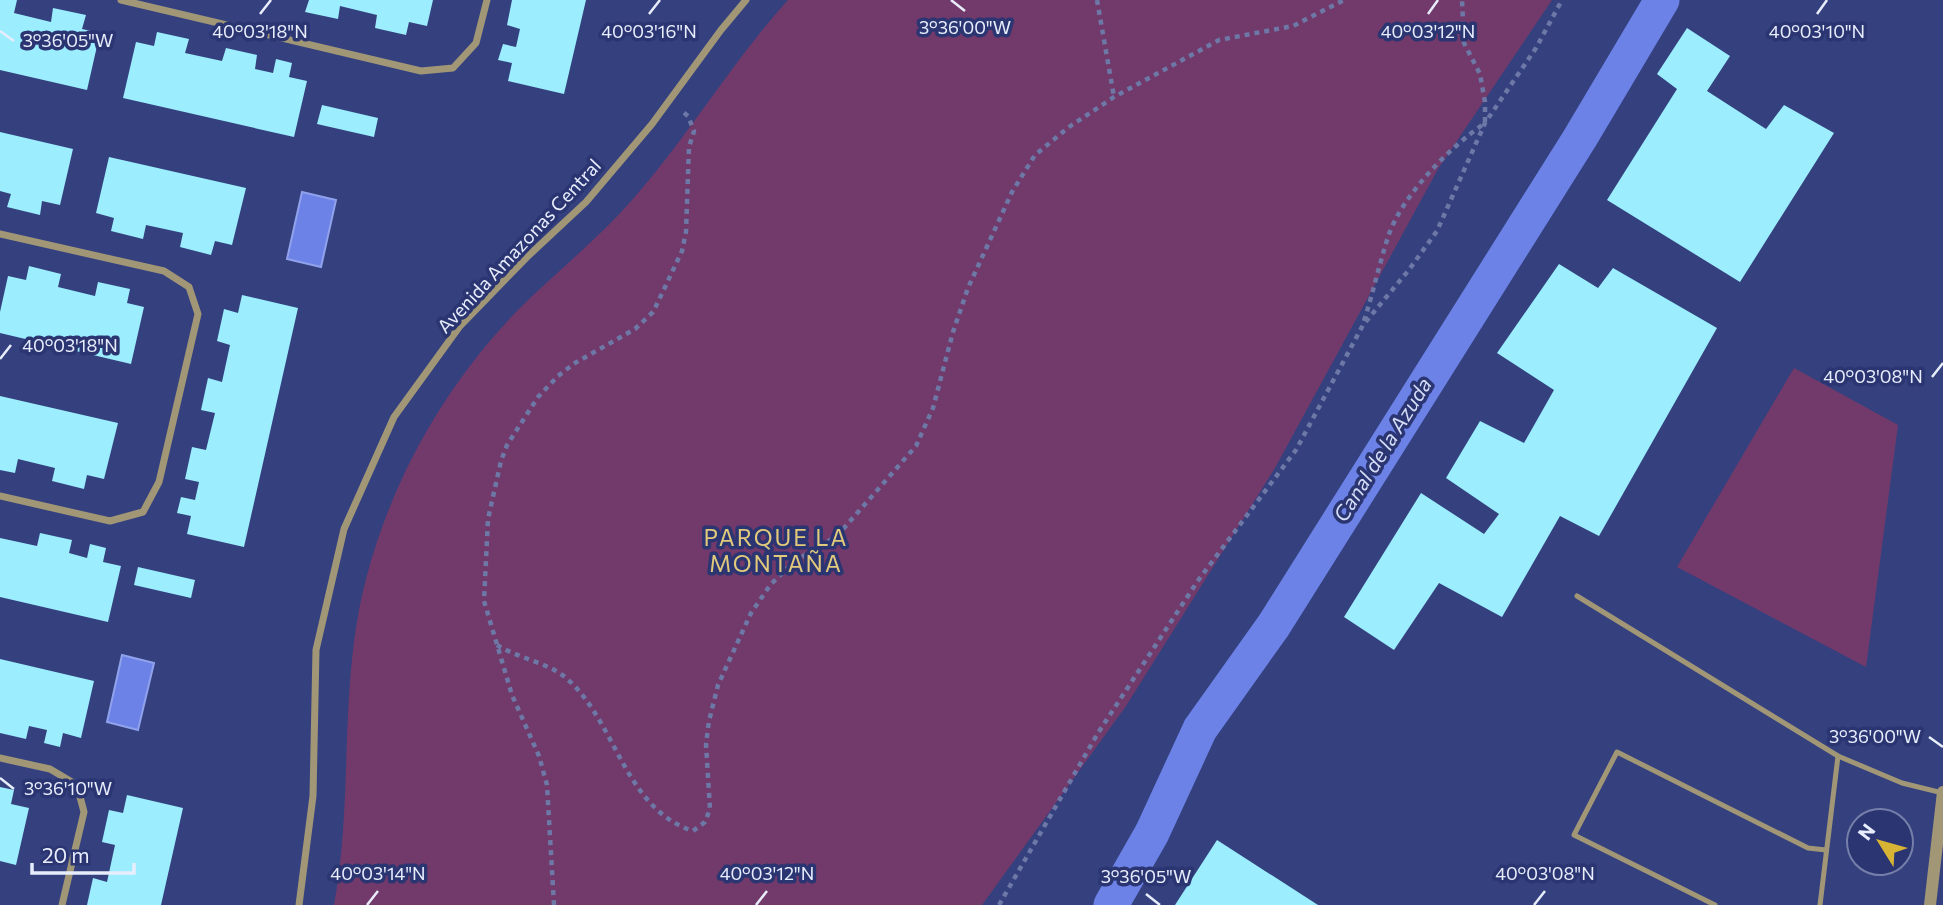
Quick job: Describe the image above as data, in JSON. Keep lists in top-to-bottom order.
{
  "streets": {
    "street": ["Avenida Amazonas Central"]
  },
  "districts": ["PARQUE LA MONTAÑA"],
  "water": ["Canal de la Azuda"],
  "scale_bar": "20 m",
  "north": "top left",
  "coordinates": [
    "3°36'00\"W",
    "40°03'12\"N",
    "40°03'18\"N",
    "40°03'16\"N",
    "40°03'10\"N",
    "3°36'05\"W",
    "40°03'08\"N",
    "3°36'10\"W",
    "40°03'14\"N"
  ]
}
